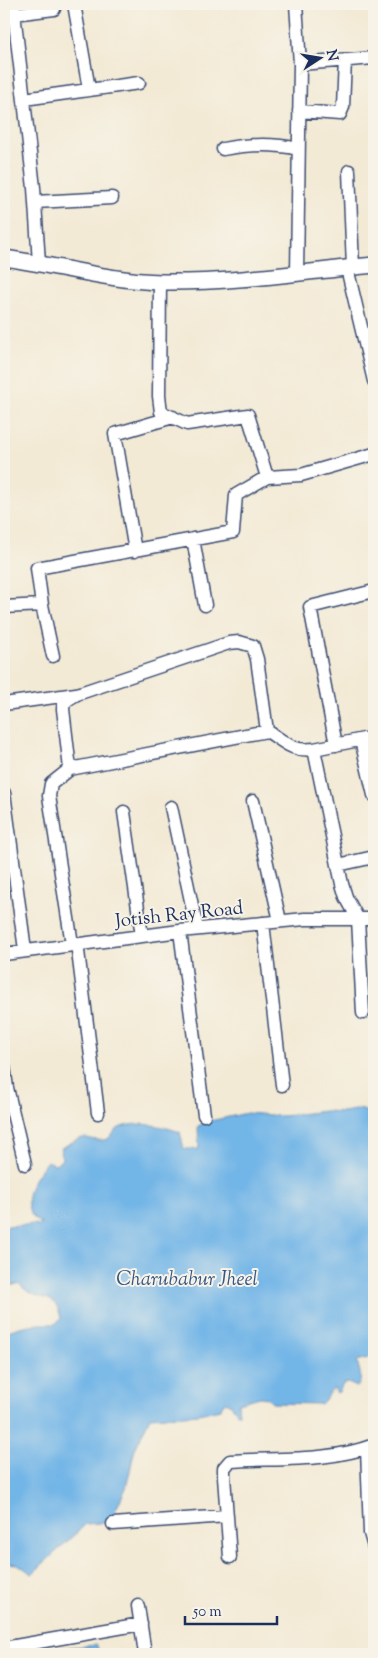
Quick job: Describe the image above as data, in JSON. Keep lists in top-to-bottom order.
{
  "streets": {
    "street": ["Jotish Ray Road"]
  },
  "water": ["Charubabur Jheel"],
  "scale_bar": "50 m",
  "north": "right"
}
